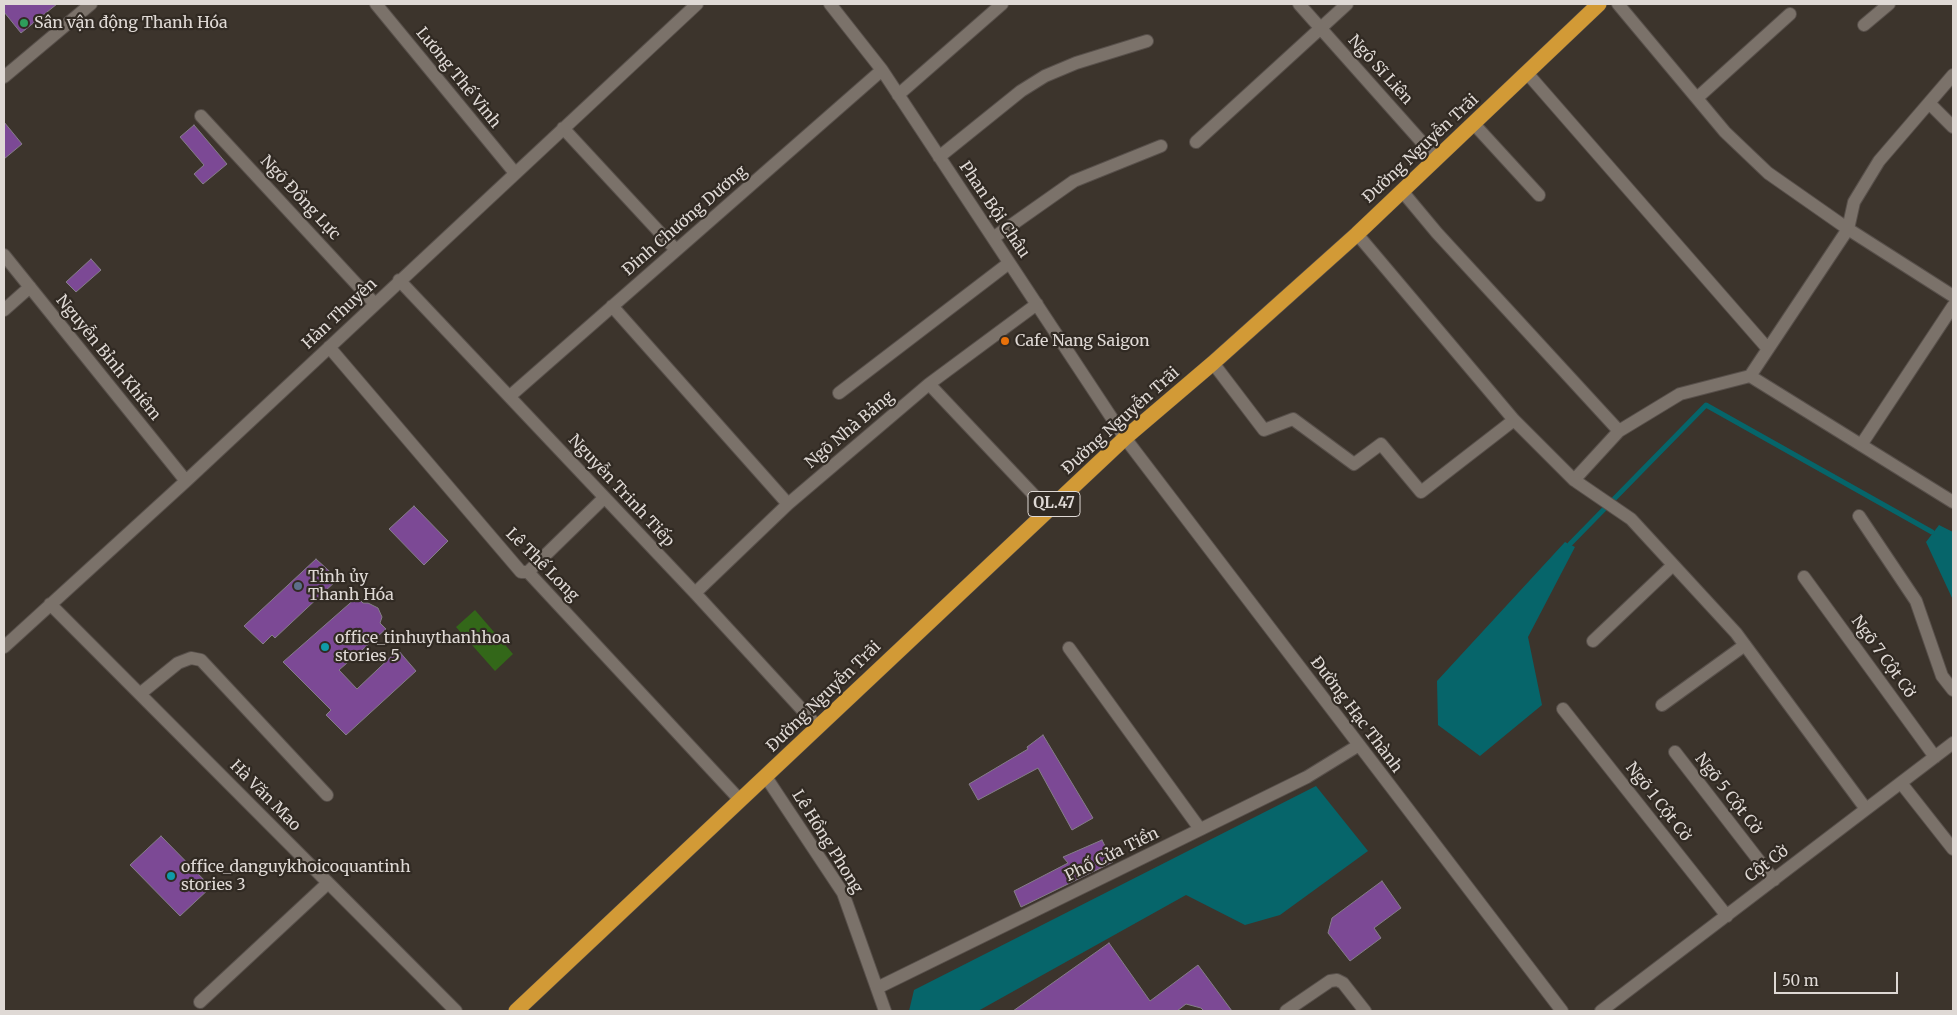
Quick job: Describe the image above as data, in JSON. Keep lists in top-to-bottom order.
{
  "streets": {
    "highway": ["Đường Nguyễn Trãi", "QL.47"],
    "street": [
      "Ngô Sĩ Liên",
      "Lương Thế Vinh",
      "Ngõ Đồng Lực",
      "Phan Bội Châu",
      "Đinh Chương Dương",
      "Hàn Thuyên",
      "Nguyễn Bỉnh Khiêm",
      "Ngõ Nhà Bảng",
      "Nguyễn Trinh Tiếp",
      "Lê Thế Long",
      "Ngõ 7 Cột Cờ",
      "Đường Hạc Thành",
      "Ngõ 5 Cột Cờ",
      "Hà Văn Mao",
      "Ngõ 1 Cột Cờ",
      "Lê Hồng Phong",
      "Phố Cửa Tiền",
      "Cột Cờ"
    ]
  },
  "crossings": [
    ["Ngô Sĩ Liên", "Đường Nguyễn Trãi"],
    ["Lương Thế Vinh", "Hàn Thuyên"],
    ["Đường Nguyễn Trãi", "Phan Bội Châu"],
    ["Đường Nguyễn Trãi", "Nguyễn Trinh Tiếp"],
    ["Đường Nguyễn Trãi", "Lê Thế Long"],
    ["Đường Nguyễn Trãi", "Đường Hạc Thành"],
    ["Đường Nguyễn Trãi", "Lê Hồng Phong"],
    ["Ngõ Đồng Lực", "Hàn Thuyên"],
    ["Phan Bội Châu", "Đinh Chương Dương"],
    ["Phan Bội Châu", "Ngõ Nhà Bảng"],
    ["Phan Bội Châu", "Đường Hạc Thành"],
    ["Đinh Chương Dương", "Nguyễn Trinh Tiếp"],
    ["Hàn Thuyên", "Nguyễn Bỉnh Khiêm"],
    ["Hàn Thuyên", "Nguyễn Trinh Tiếp"],
    ["Hàn Thuyên", "Lê Thế Long"],
    ["Hàn Thuyên", "Hà Văn Mao"],
    ["Ngõ Nhà Bảng", "Nguyễn Trinh Tiếp"],
    ["Ngõ 7 Cột Cờ", "Cột Cờ"],
    ["Đường Hạc Thành", "Phố Cửa Tiền"],
    ["Ngõ 5 Cột Cờ", "Cột Cờ"],
    ["Ngõ 1 Cột Cờ", "Cột Cờ"],
    ["Lê Hồng Phong", "Phố Cửa Tiền"]
  ],
  "places": [
    "Sân vận động Thanh Hóa",
    "Cafe Nang Saigon",
    "Tỉnh ủy Thanh Hóa",
    "office_tinhuythanhhoa stories 5",
    "office_danguykhoicoquantinh stories 3"
  ],
  "scale_bar": "50 m"
}
